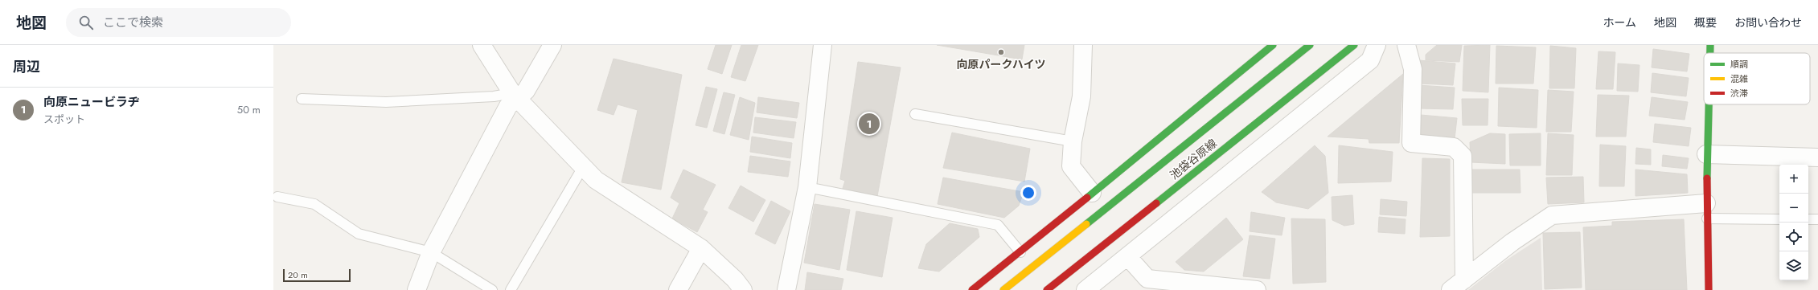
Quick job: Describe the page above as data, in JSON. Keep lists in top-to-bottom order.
{
  "streets": {
    "main road": ["池袋谷原線"]
  },
  "places": ["向原パークハイツ"],
  "legend": ["順調", "混雑", "渋滞"],
  "scale_bar": "20 m",
  "page": {
    "header": "地図",
    "search": "ここで検索",
    "nav": [
      "ホーム",
      "地図",
      "概要",
      "お問い合わせ"
    ],
    "heading": "周辺",
    "list": [
      {
        "mark": "1",
        "name": "向原ニュービラヂ",
        "note": "スポット",
        "value": "50 m"
      }
    ],
    "pins": "1",
    "map_buttons": ["+", "−"],
    "scale": "20 m"
  }
}
